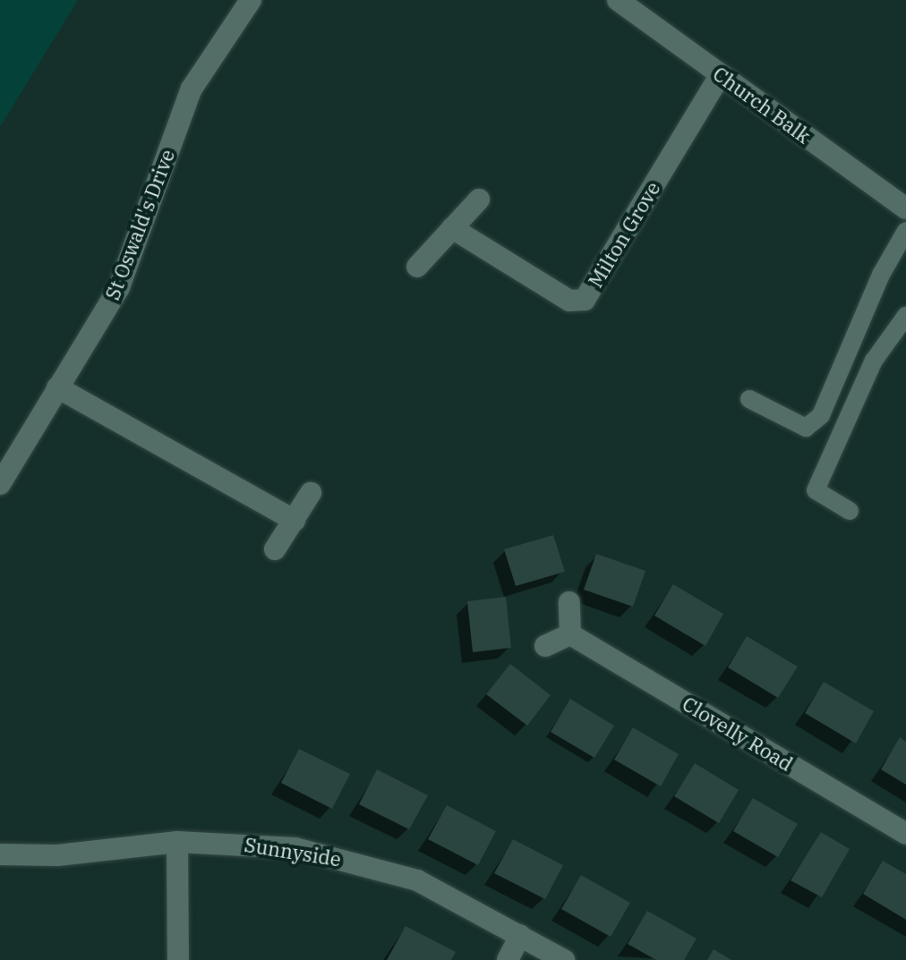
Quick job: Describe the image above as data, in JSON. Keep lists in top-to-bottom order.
{
  "streets": {
    "street": [
      "Church Balk",
      "St Oswald's Drive",
      "Milton Grove",
      "Clovelly Road",
      "Sunnyside"
    ]
  },
  "crossings": [
    ["Church Balk", "Milton Grove"]
  ]
}
